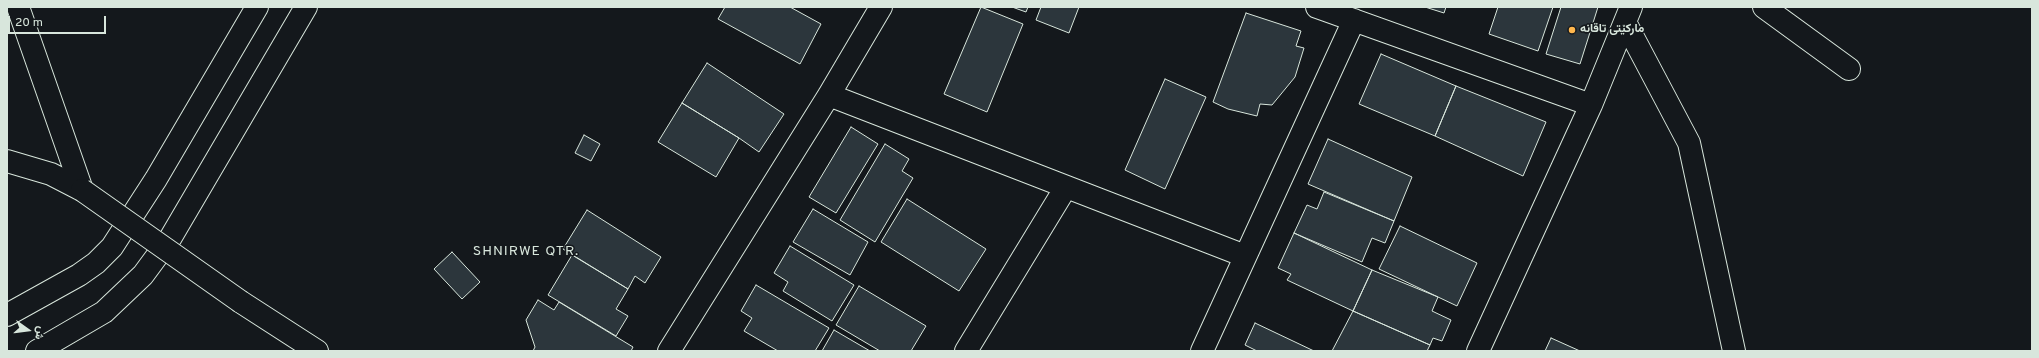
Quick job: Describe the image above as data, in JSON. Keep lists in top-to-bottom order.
{
  "districts": ["SHNIRWE QTR."],
  "places": ["مارکێتی تاقانە"],
  "scale_bar": "20 m",
  "north": "right"
}
